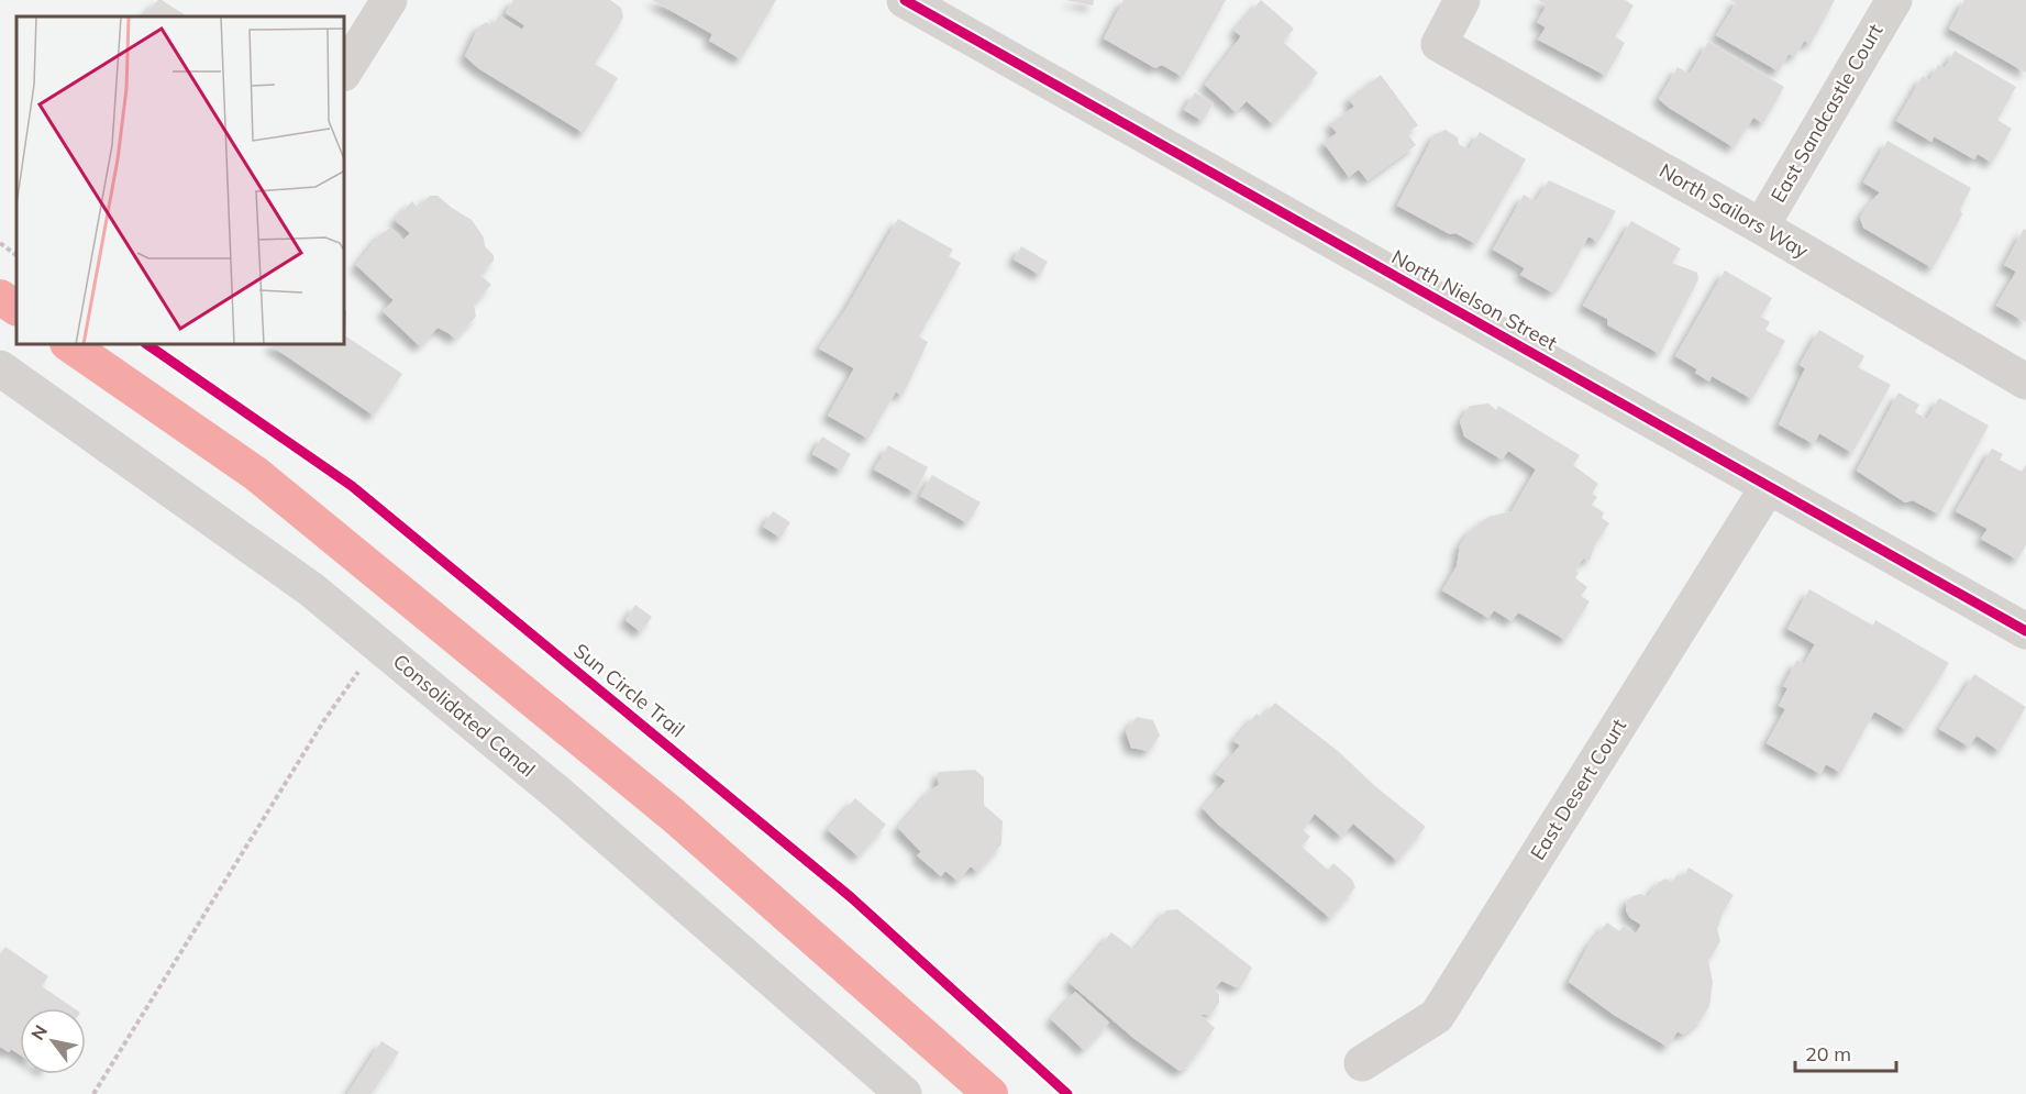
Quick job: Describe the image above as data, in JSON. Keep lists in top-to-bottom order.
{
  "streets": {
    "street": [
      "East Sandcastle Court",
      "North Sailors Way",
      "North Nielson Street",
      "Consolidated Canal",
      "East Desert Court"
    ],
    "cycle path": ["Sun Circle Trail"]
  },
  "crossings": [
    ["East Sandcastle Court", "North Sailors Way"],
    ["North Nielson Street", "East Desert Court"]
  ],
  "scale_bar": "20 m",
  "north": "top left"
}
